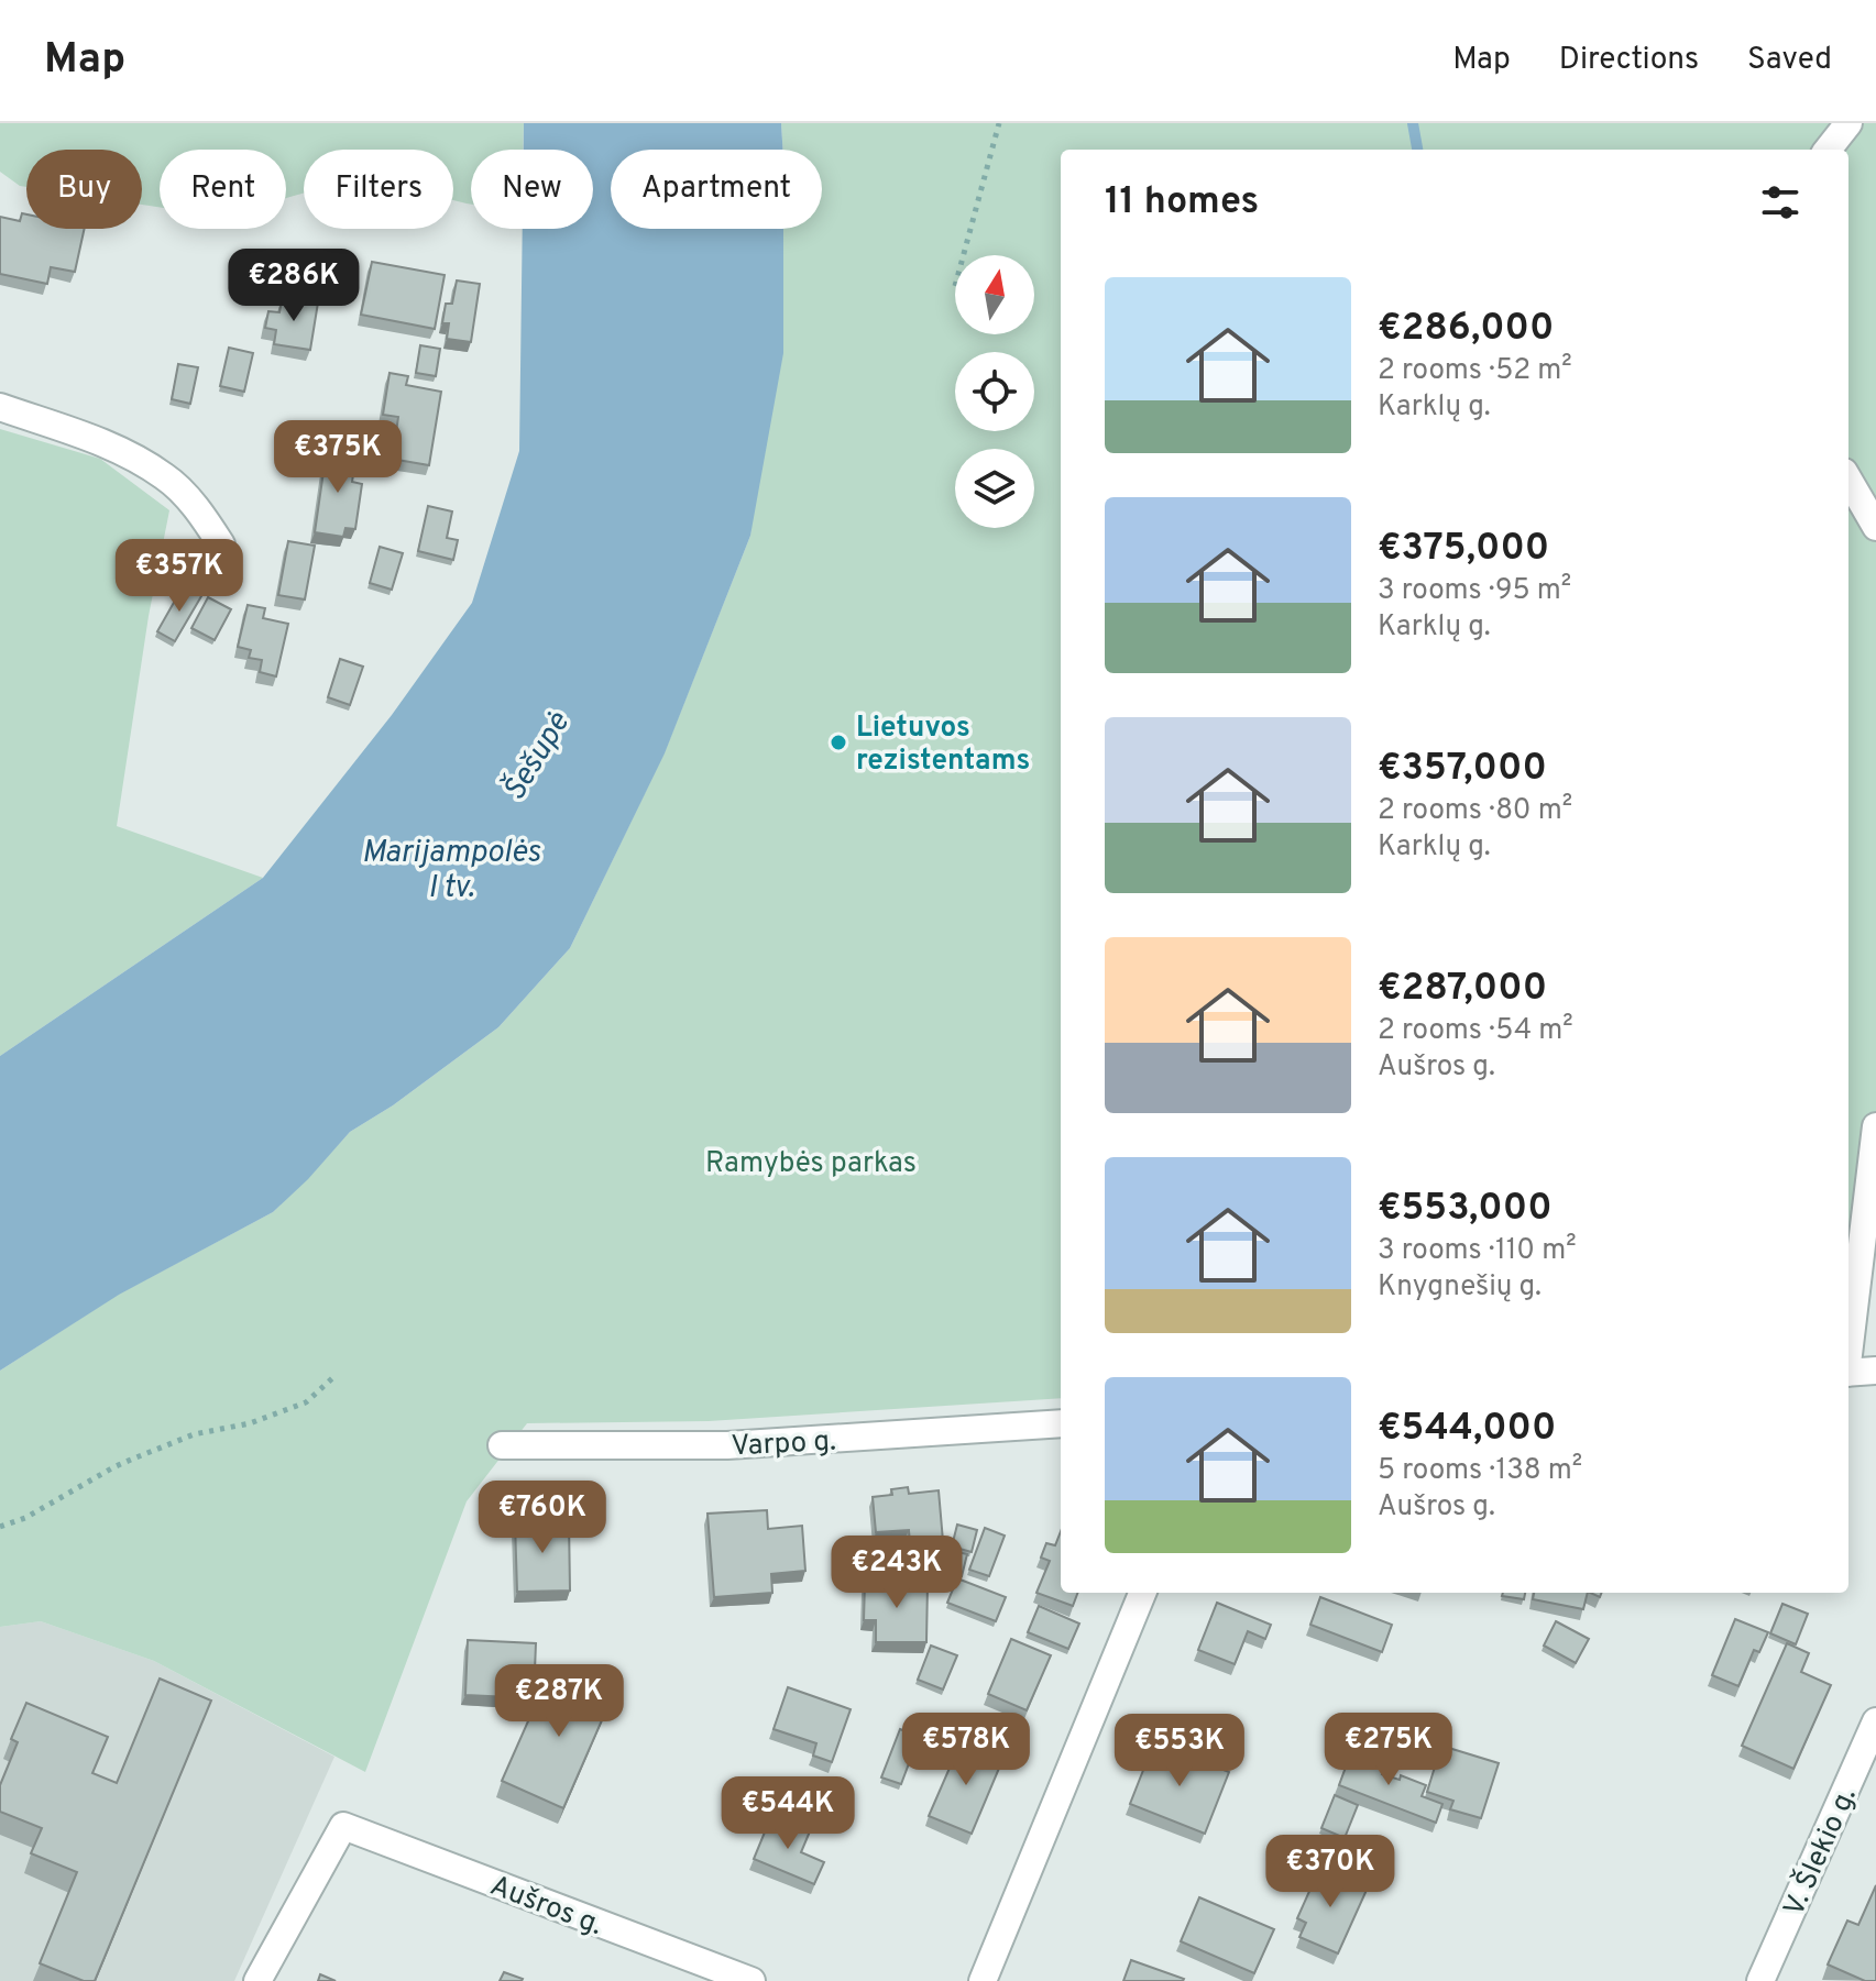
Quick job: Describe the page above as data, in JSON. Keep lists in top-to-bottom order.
{
  "streets": {
    "street": ["Varpo g.", "V. Šlekio g.", "Aušros g."]
  },
  "water": ["Šešupė", "Marijampolės I tv."],
  "parks": ["Ramybės parkas"],
  "places": ["Lietuvos rezistentams"],
  "north": "top",
  "page": {
    "header": "Map",
    "nav": ["Map", "Directions", "Saved"],
    "chip": [
      "Buy",
      "Rent",
      "Filters",
      "New",
      "Apartment"
    ],
    "heading": "11 homes",
    "price": [
      "€286K",
      "€375K",
      "€357K",
      "€760K",
      "€243K",
      "€287K",
      "€578K",
      "€275K",
      "€553K",
      "€544K",
      "€370K"
    ],
    "list": [
      {
        "name": "€286,000",
        "note": "2 rooms · 52 m² · Karklų g."
      },
      {
        "name": "€375,000",
        "note": "3 rooms · 95 m² · Karklų g."
      },
      {
        "name": "€357,000",
        "note": "2 rooms · 80 m² · Karklų g."
      },
      {
        "name": "€287,000",
        "note": "2 rooms · 54 m² · Aušros g."
      },
      {
        "name": "€553,000",
        "note": "3 rooms · 110 m² · Knygnešių g."
      },
      {
        "name": "€544,000",
        "note": "5 rooms · 138 m² · Aušros g."
      }
    ]
  }
}
